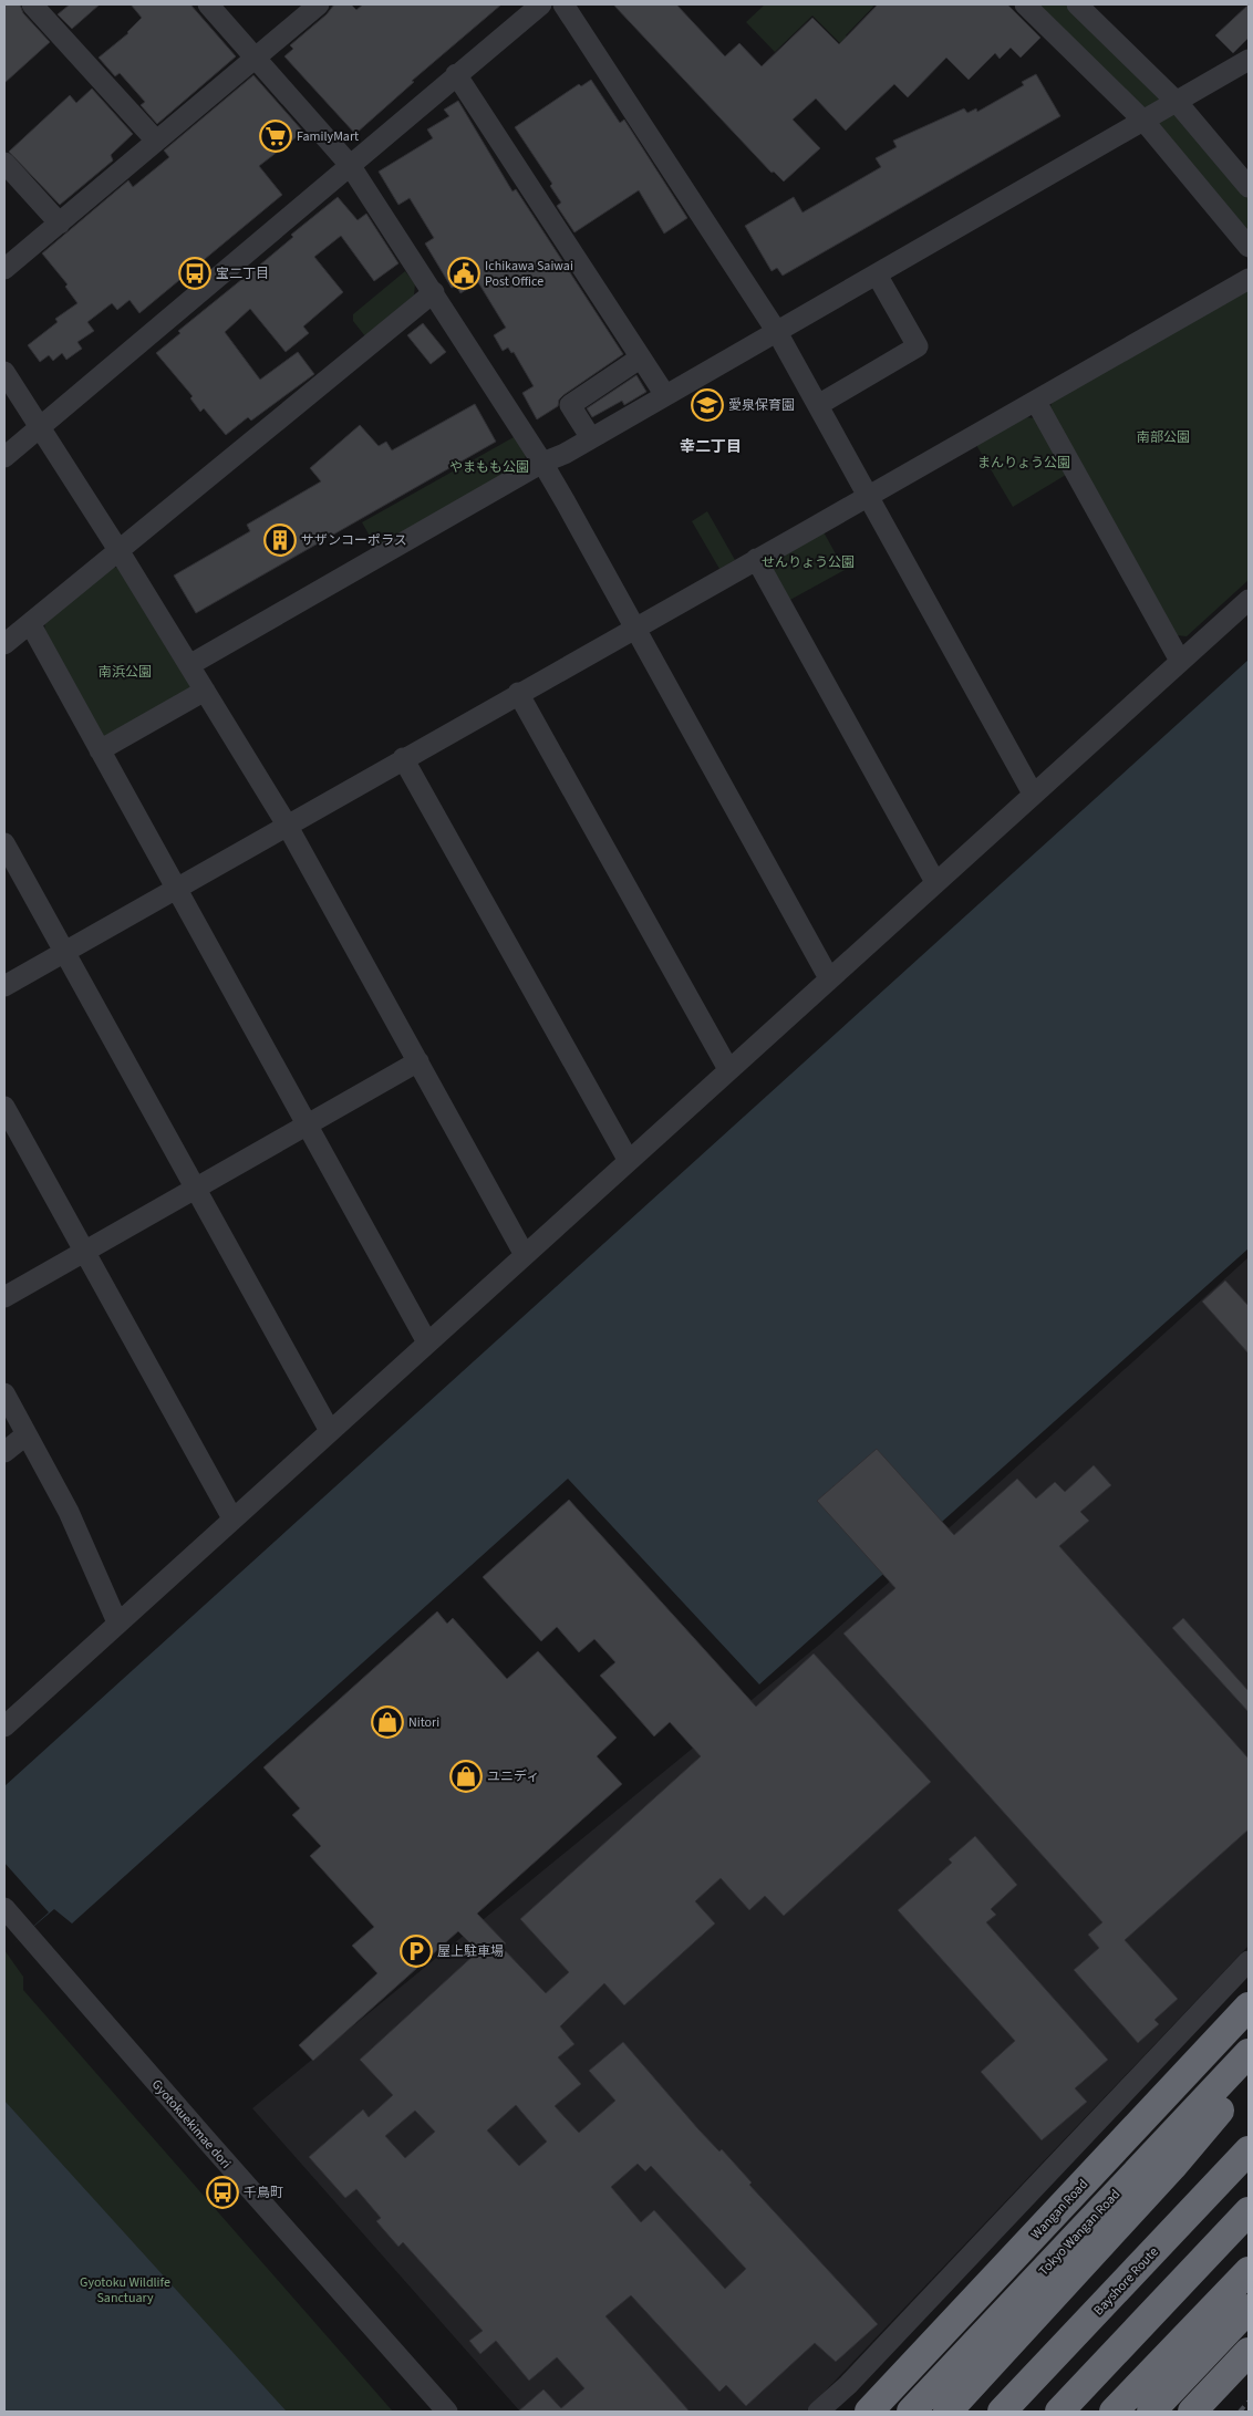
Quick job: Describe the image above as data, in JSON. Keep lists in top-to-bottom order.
{
  "streets": {
    "highway": ["Wangan Road", "Tokyo Wangan Road", "Bayshore Route"],
    "street": ["Gyotokuekimae dori"]
  },
  "districts": ["幸二丁目"],
  "parks": [
    "南部公園",
    "まんりょう公園",
    "やまもも公園",
    "せんりょう公園",
    "南浜公園",
    "Gyotoku Wildlife Sanctuary"
  ],
  "places": {
    "supermarket": ["FamilyMart"],
    "bus stop": ["宝二丁目", "千鳥町"],
    "public building": ["Ichikawa Saiwai Post Office"],
    "school or university": ["愛泉保育園"],
    "building": ["サザンコーポラス"],
    "shop": ["Nitori", "ユニディ"],
    "parking": ["屋上駐車場"]
  }
}
